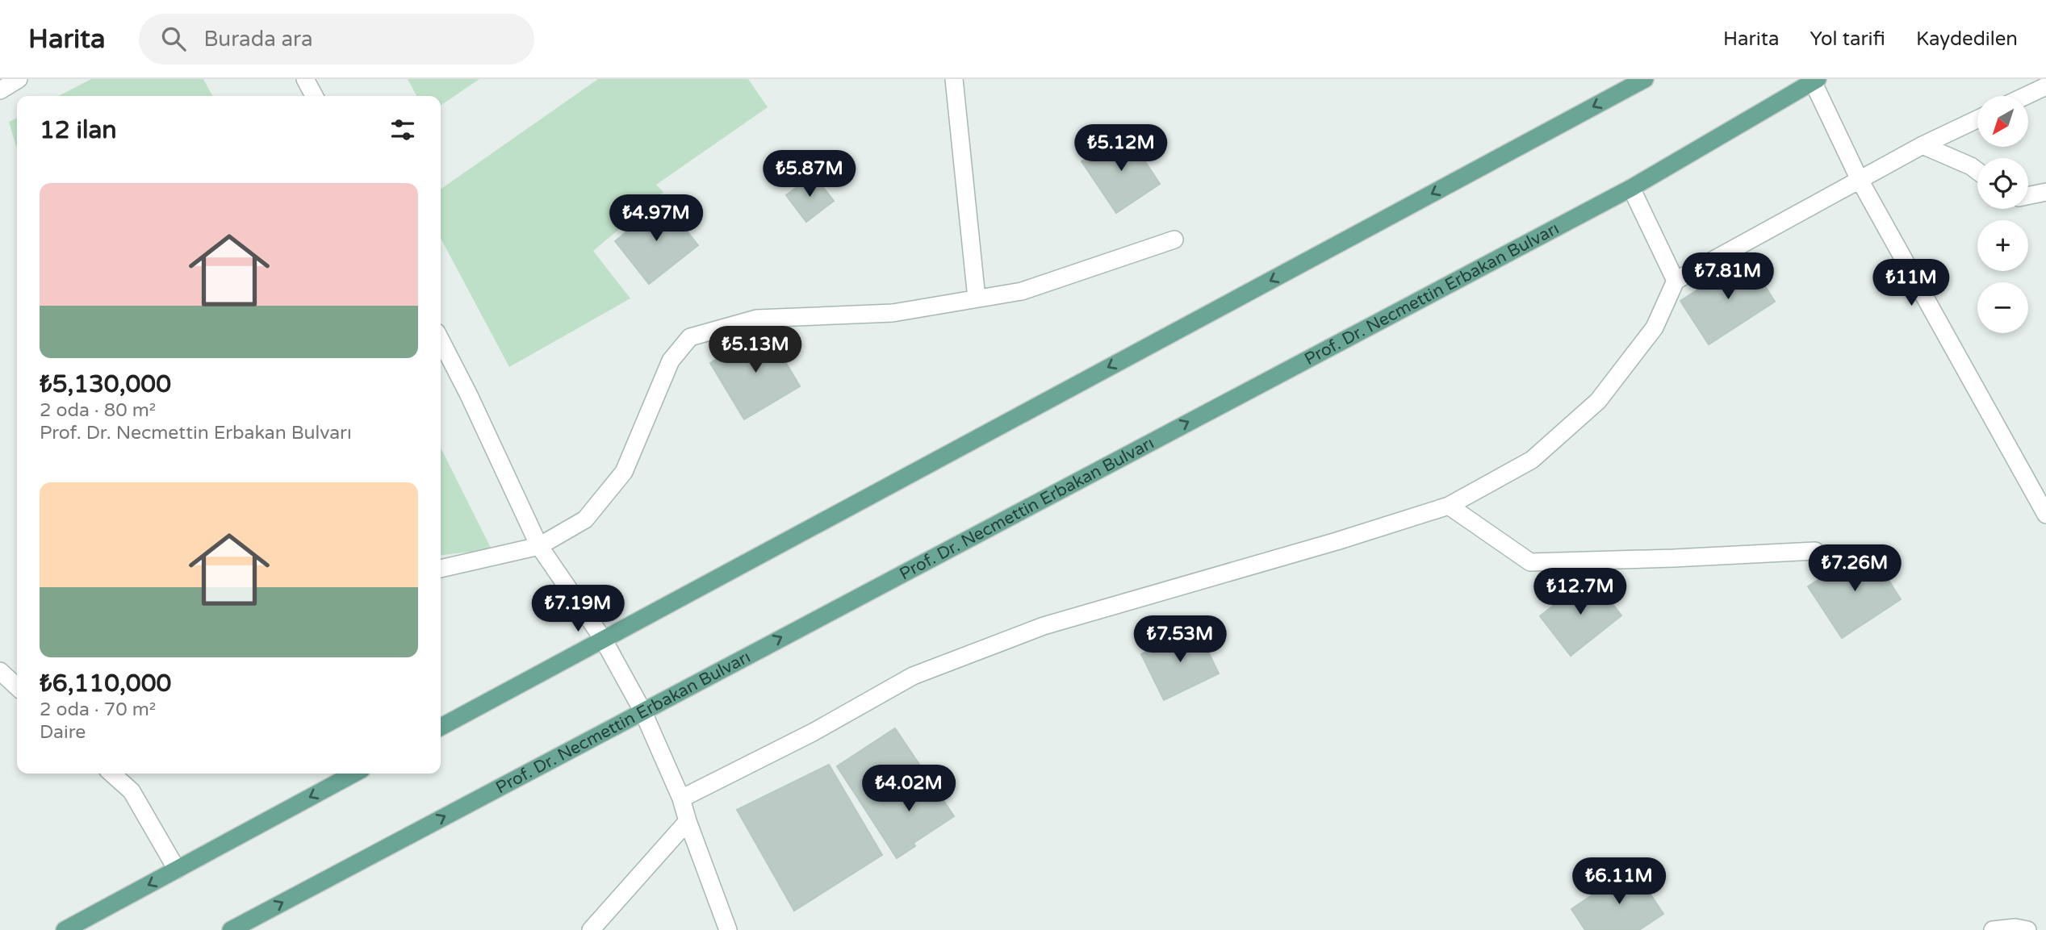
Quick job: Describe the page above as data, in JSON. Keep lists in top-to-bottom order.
{
  "streets": {
    "main road": ["Prof. Dr. Necmettin Erbakan Bulvarı"]
  },
  "north": "bottom left",
  "page": {
    "header": "Harita",
    "search": "Burada ara",
    "nav": ["Harita", "Yol tarifi", "Kaydedilen"],
    "map_buttons": ["+", "−"],
    "heading": "12 ilan",
    "price": [
      "₺5.12M",
      "₺5.87M",
      "₺4.97M",
      "₺7.81M",
      "₺11M",
      "₺5.13M",
      "₺7.26M",
      "₺12.7M",
      "₺7.19M",
      "₺7.53M",
      "₺4.02M",
      "₺6.11M"
    ],
    "list": [
      {
        "name": "₺5,130,000",
        "note": "2 oda · 80 m² · Prof. Dr. Necmettin Erbakan Bulvarı"
      },
      {
        "name": "₺6,110,000",
        "note": "2 oda · 70 m² · Daire"
      }
    ]
  }
}
